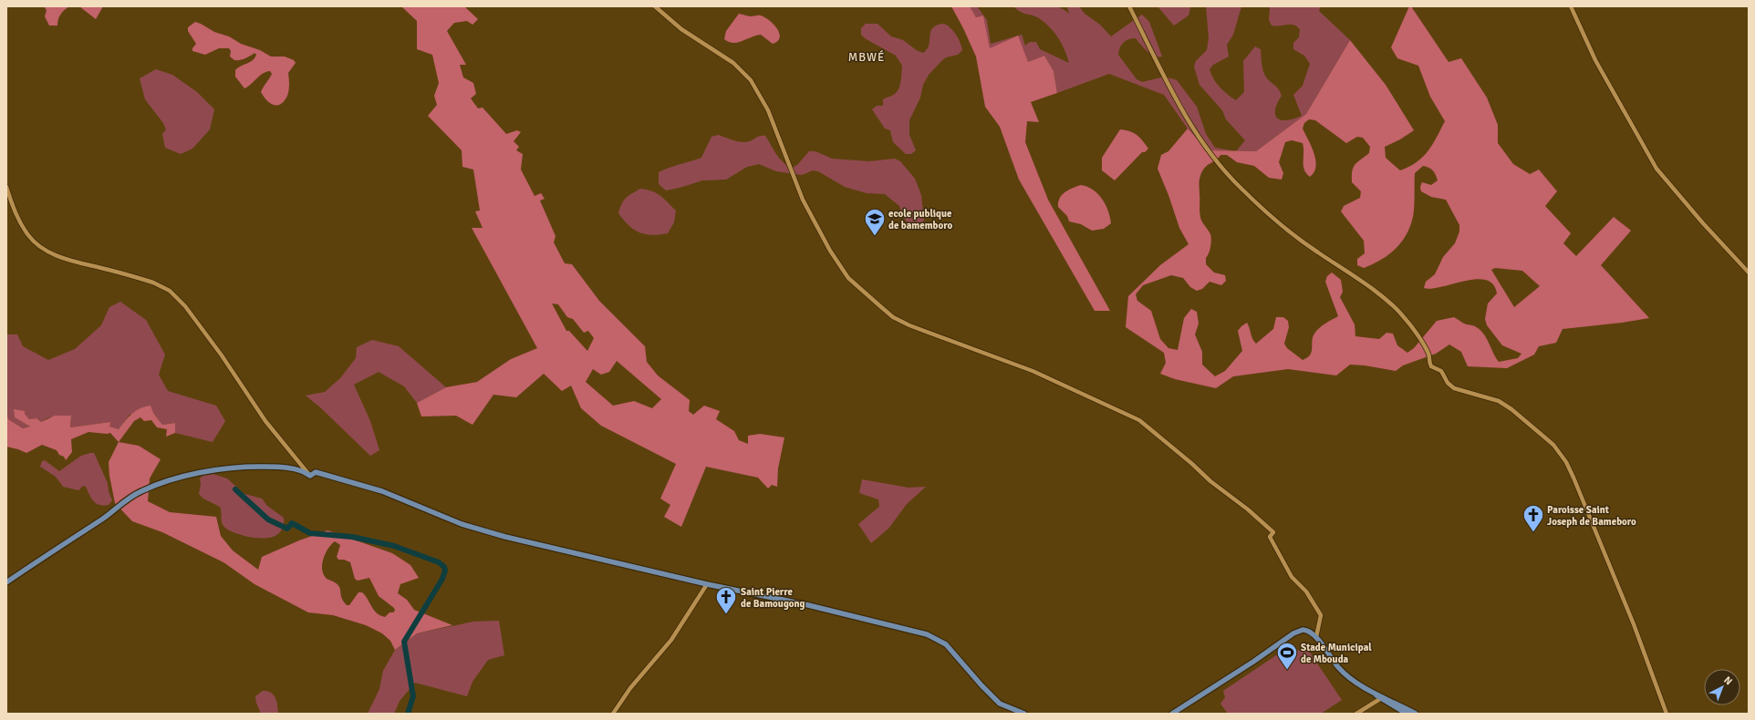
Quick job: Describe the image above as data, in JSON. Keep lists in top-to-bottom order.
{
  "districts": ["MBWÉ"],
  "places": {
    "school or university": ["ecole publique de bamemboro"],
    "church": ["Paroisse Saint Joseph de Bameboro", "Saint Pierre de Bamougong"],
    "sports": ["Stade Municipal de Mbouda"]
  },
  "north": "top right"
}
